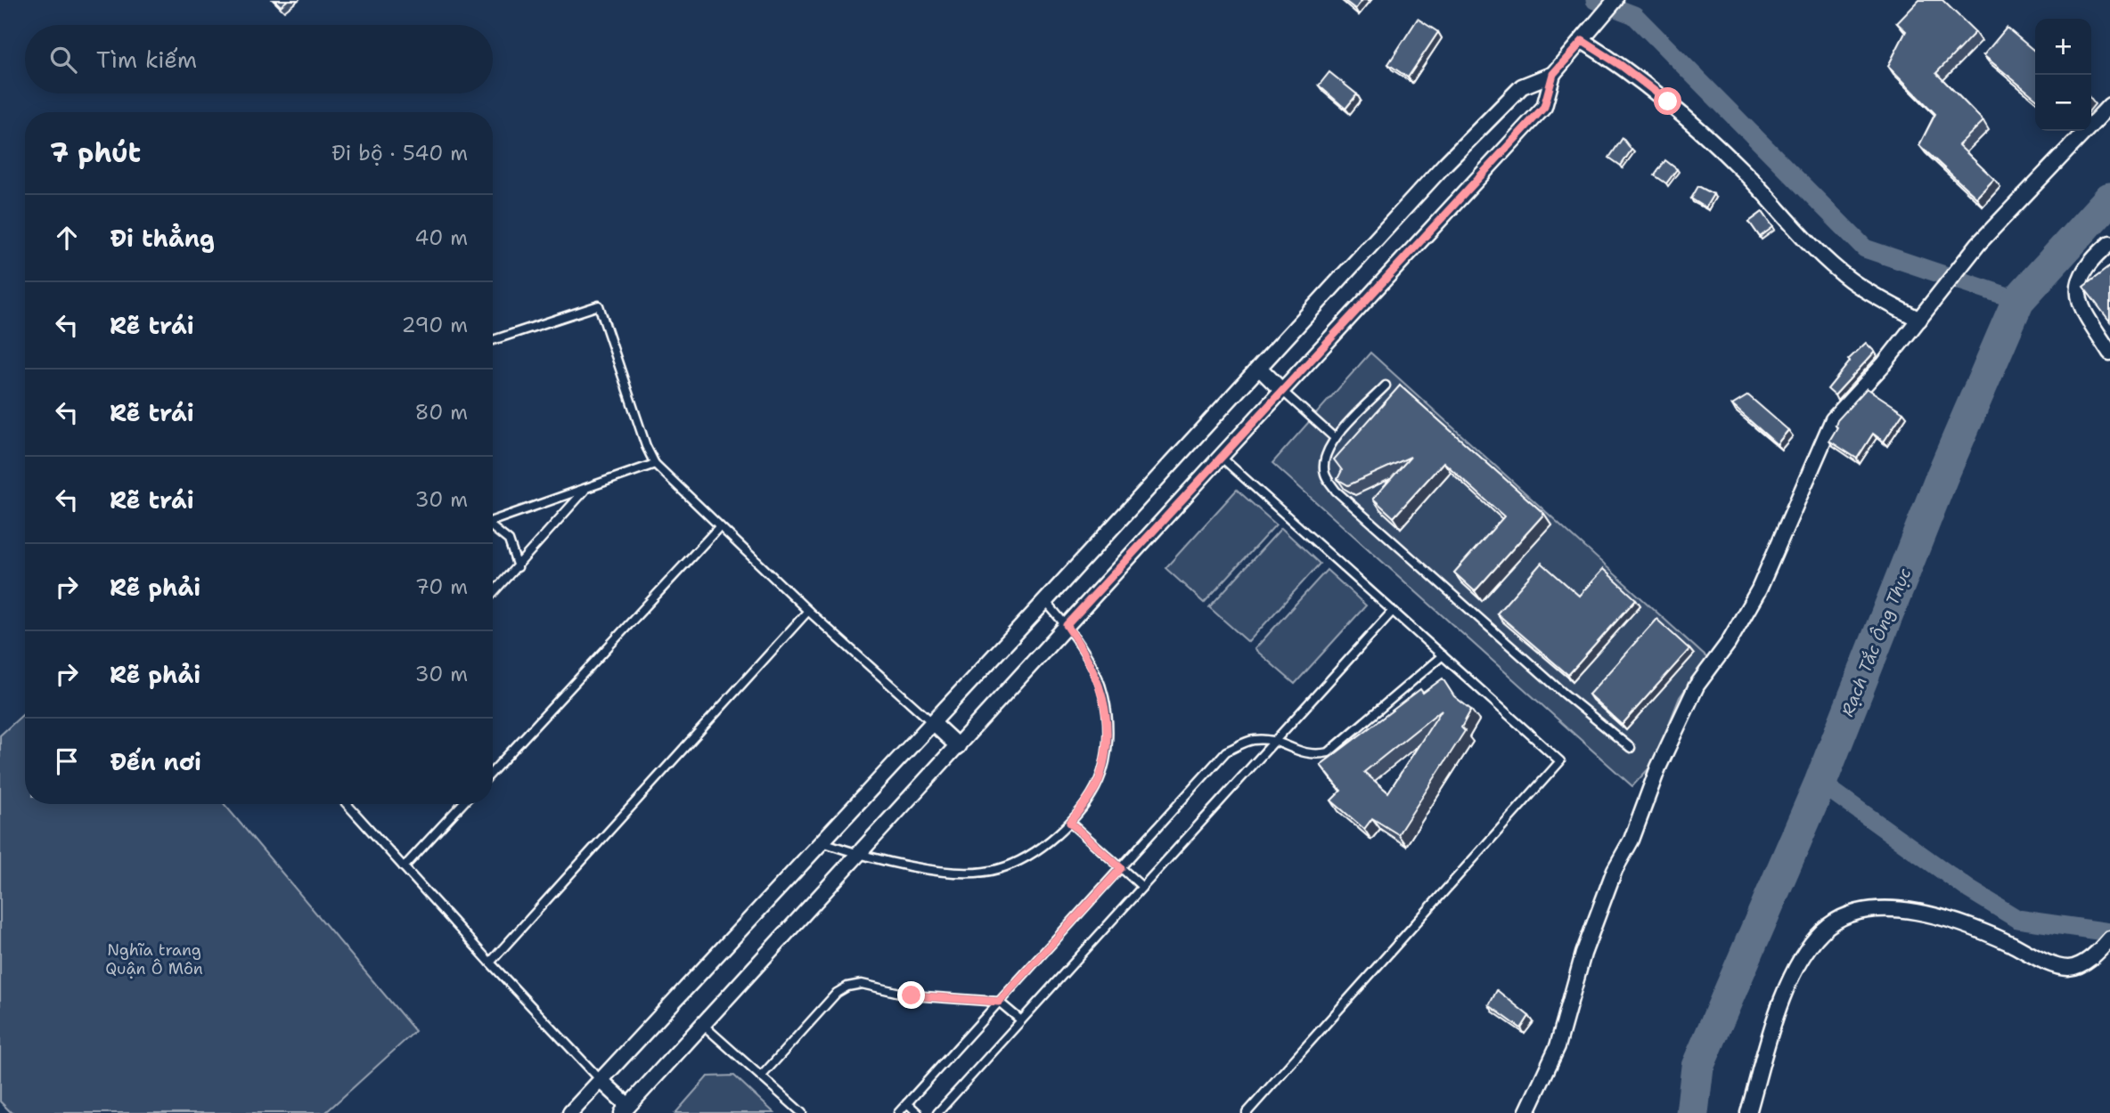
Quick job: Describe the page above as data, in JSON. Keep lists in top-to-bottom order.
{
  "water": ["Rạch Tắc Ông Thục"],
  "parks": ["Nghĩa trang Quận Ô Môn"],
  "page": {
    "map_buttons": ["+", "−"],
    "search": "Tìm kiếm",
    "heading": ["7 phút", "Đi bộ · 540 m"],
    "list": [
      ["Đi thẳng", "40 m"],
      ["Rẽ trái", "290 m"],
      ["Rẽ trái", "80 m"],
      ["Rẽ trái", "30 m"],
      ["Rẽ phải", "70 m"],
      ["Rẽ phải", "30 m"],
      "Đến nơi"
    ]
  }
}
